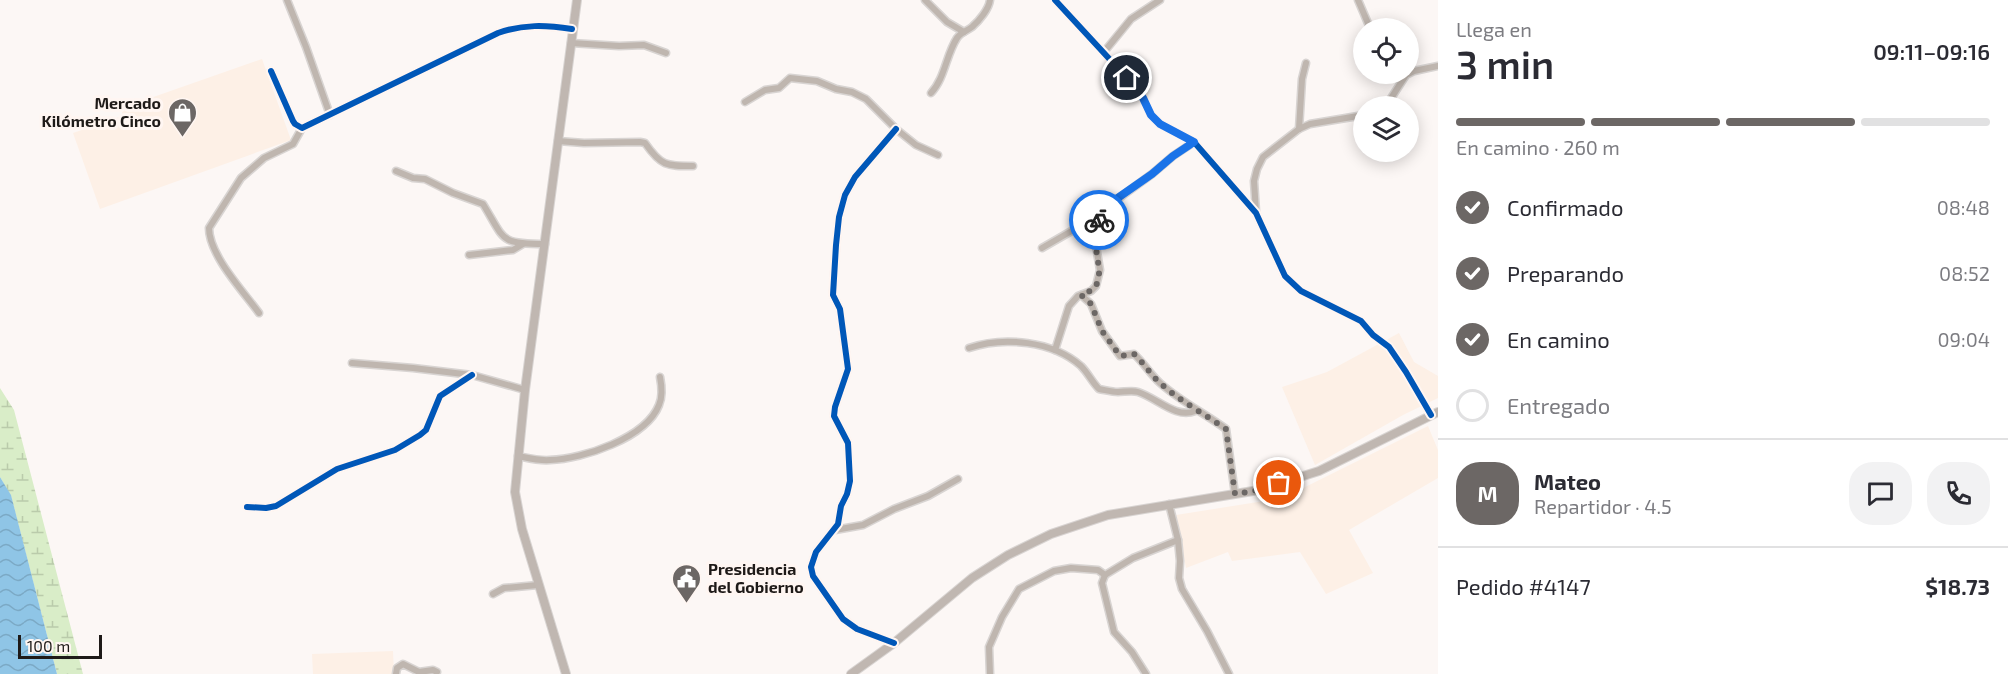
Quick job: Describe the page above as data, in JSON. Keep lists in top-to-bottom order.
{
  "places": {
    "shop": ["Mercado Kilómetro Cinco"],
    "public building": ["Presidencia del Gobierno"]
  },
  "scale_bar": "100 m",
  "page": {
    "heading": ["3 min", "Llega en", "09:11–09:16"],
    "panel": [
      "Mateo",
      "Repartidor · 4.5",
      "Pedido #4147",
      "$18.73"
    ],
    "bar": "En camino · 260 m",
    "list": [
      ["Confirmado", "08:48"],
      ["Preparando", "08:52"],
      ["En camino", "09:04"],
      "Entregado"
    ],
    "round": "M",
    "scale": "100 m"
  }
}
